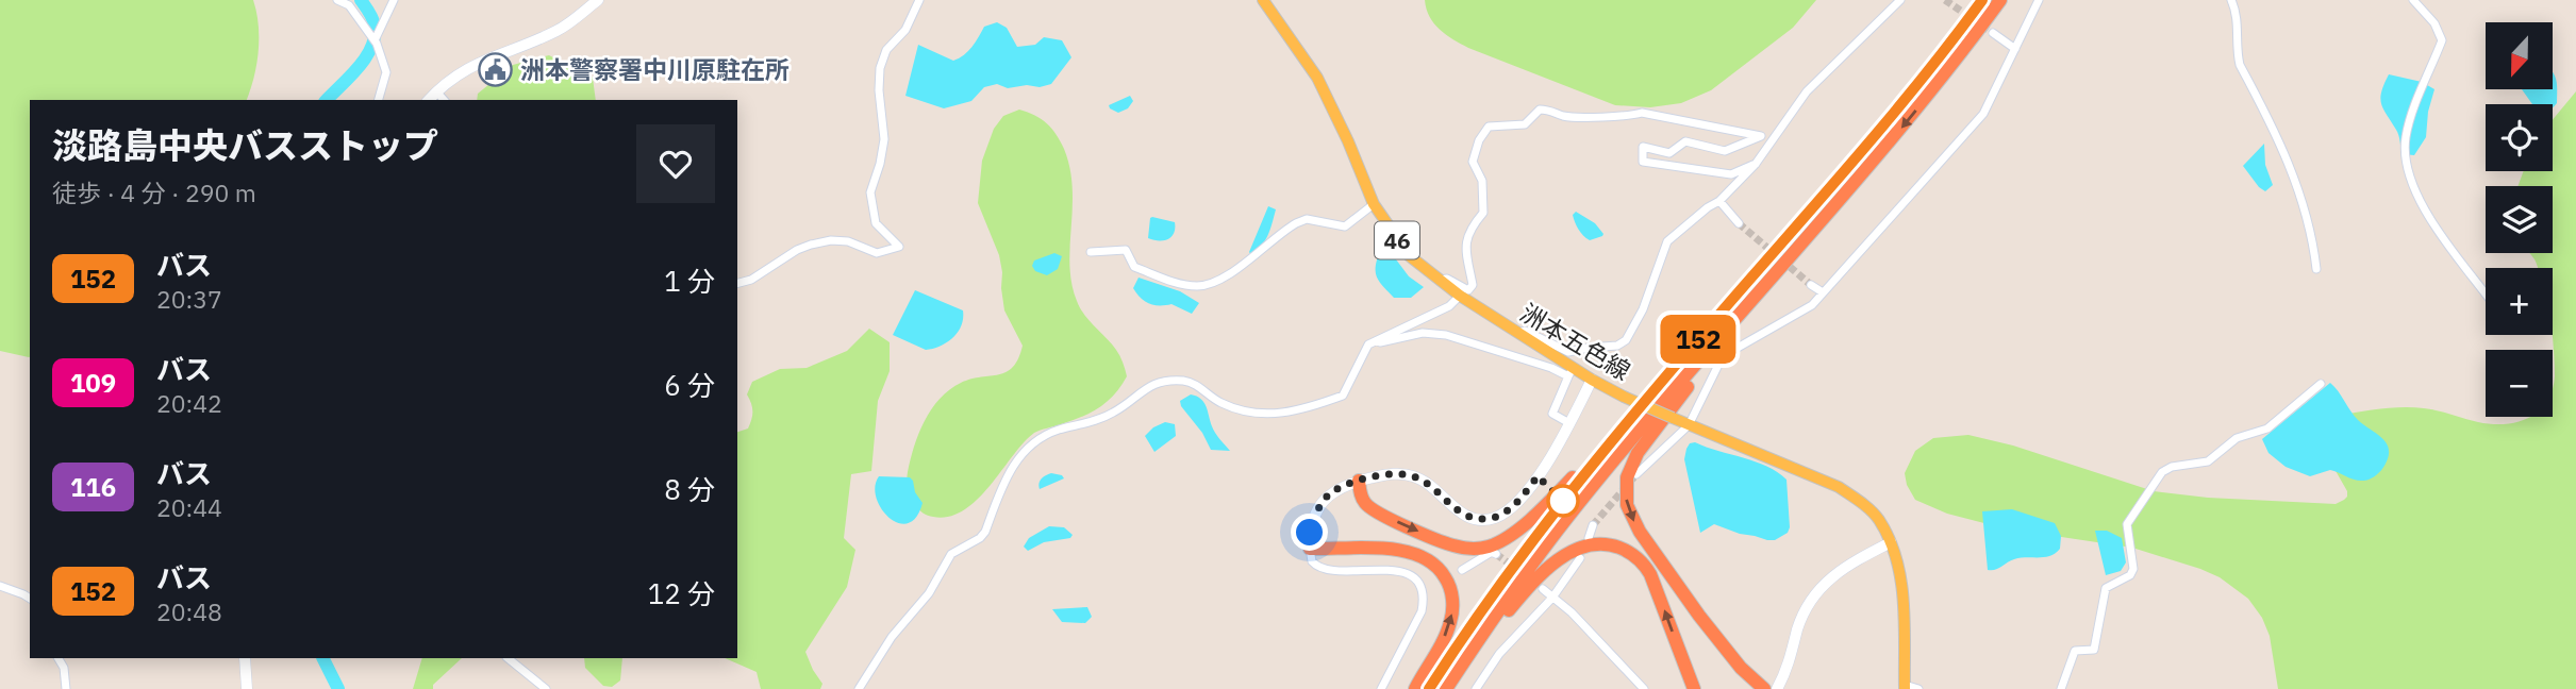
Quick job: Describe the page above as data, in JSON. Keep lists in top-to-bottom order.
{
  "streets": {
    "main road": ["46", "洲本五色線"]
  },
  "places": {
    "public building": ["洲本警察署中川原駐在所"]
  },
  "lines": ["bus line 152"],
  "north": "bottom",
  "page": {
    "on_map": "152",
    "map_buttons": ["+", "−"],
    "heading": ["淡路島中央バスストップ", "徒歩 · 4 分 · 290 m"],
    "list": [
      {
        "mark": "152",
        "name": "バス",
        "note": "20:37",
        "value": "1 分"
      },
      {
        "mark": "109",
        "name": "バス",
        "note": "20:42",
        "value": "6 分"
      },
      {
        "mark": "116",
        "name": "バス",
        "note": "20:44",
        "value": "8 分"
      },
      {
        "mark": "152",
        "name": "バス",
        "note": "20:48",
        "value": "12 分"
      }
    ]
  }
}
